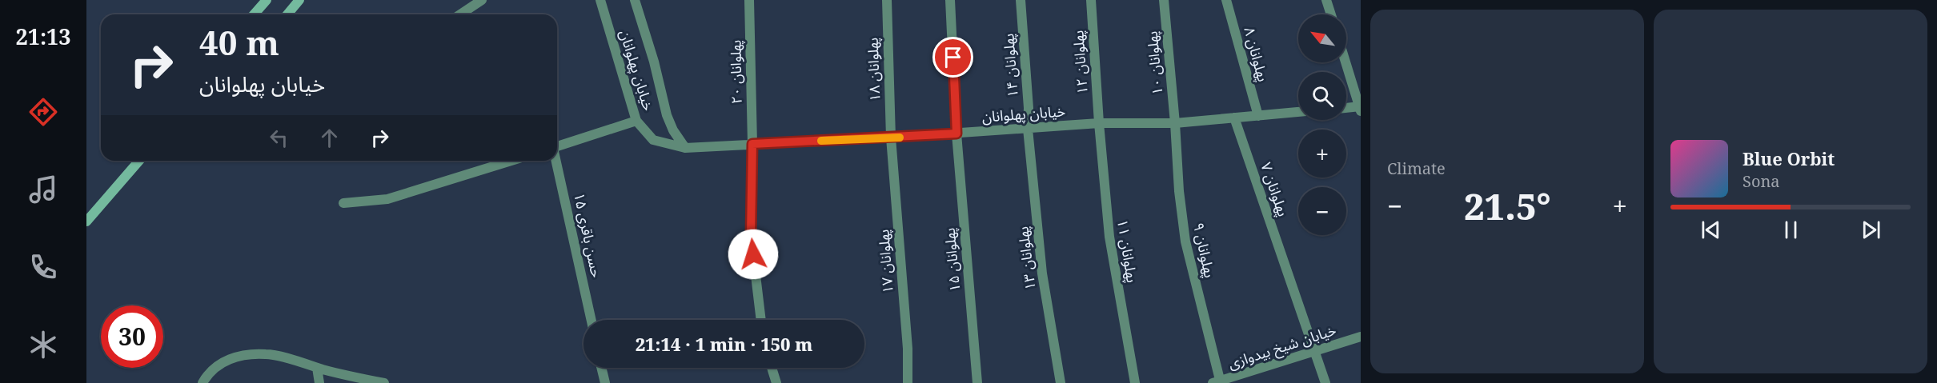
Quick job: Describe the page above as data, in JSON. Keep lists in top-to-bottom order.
{
  "streets": {
    "street": [
      "پهلوانان ۸",
      "پهلوانان ۱۲",
      "پهلوانان ۱۰",
      "پهلوانان ۱۴",
      "پهلوانان ۱۸",
      "خیابان پهلوانان",
      "پهلوانان ۲۰",
      "پهلوانان ۷",
      "حسن باقری ۱۵",
      "پهلوانان ۹",
      "پهلوانان ۱۱",
      "پهلوانان ۱۳",
      "پهلوانان ۱۵",
      "پهلوانان ۱۷",
      "خیابان شیخ بیدوازی"
    ]
  },
  "crossings": [
    ["پهلوانان ۸", "خیابان پهلوانان"],
    ["پهلوانان ۱۲", "خیابان پهلوانان"],
    ["پهلوانان ۱۲", "پهلوانان ۱۱"],
    ["پهلوانان ۱۰", "خیابان پهلوانان"],
    ["پهلوانان ۱۰", "پهلوانان ۹"],
    ["پهلوانان ۱۴", "خیابان پهلوانان"],
    ["پهلوانان ۱۴", "پهلوانان ۱۳"],
    ["پهلوانان ۱۸", "خیابان پهلوانان"],
    ["پهلوانان ۱۸", "پهلوانان ۱۷"],
    ["خیابان پهلوانان", "پهلوانان ۲۰"],
    ["خیابان پهلوانان", "پهلوانان ۷"],
    ["خیابان پهلوانان", "پهلوانان ۹"],
    ["خیابان پهلوانان", "پهلوانان ۱۱"],
    ["خیابان پهلوانان", "پهلوانان ۱۳"],
    ["خیابان پهلوانان", "پهلوانان ۱۵"],
    ["خیابان پهلوانان", "پهلوانان ۱۷"],
    ["پهلوانان ۷", "خیابان شیخ بیدوازی"],
    ["پهلوانان ۹", "خیابان شیخ بیدوازی"]
  ],
  "north": "top left",
  "page": {
    "tabs": "21:13",
    "tile": "Climate",
    "map_buttons": ["+", "−"],
    "turn": ["40 m", "خیابان پهلوانان"],
    "song": ["Blue Orbit", "Sona"],
    "heat": ["−", "21.5°", "+"],
    "limit": "30",
    "trip": "21:14 · 1 min · 150 m"
  }
}
